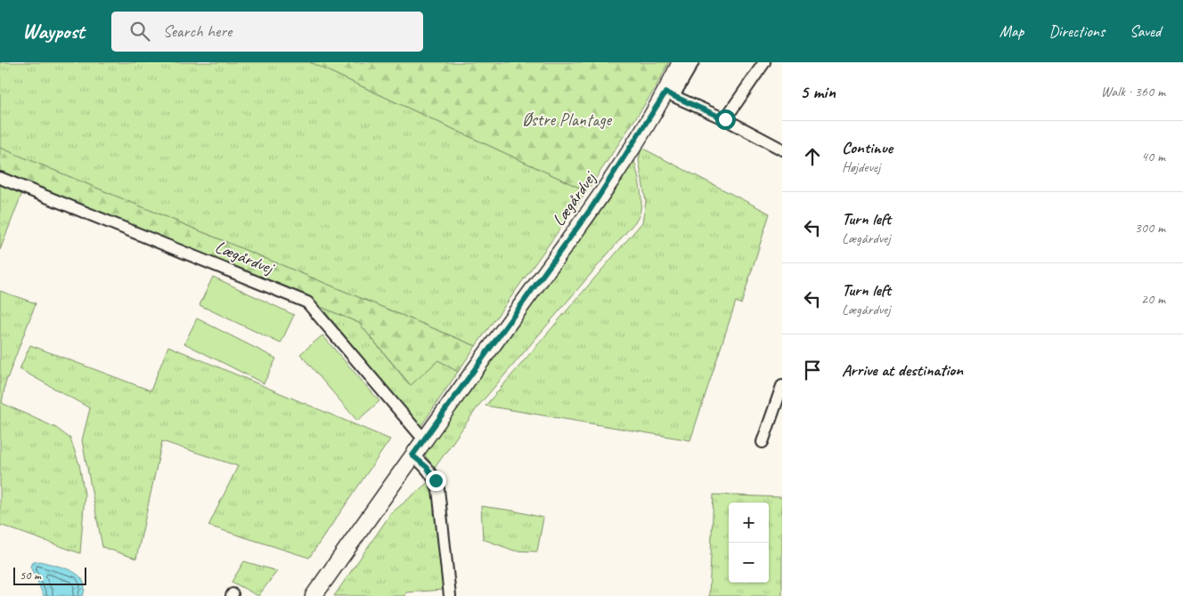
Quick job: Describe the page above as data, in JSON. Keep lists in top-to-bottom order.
{
  "streets": {
    "street": ["Lægårdvej"]
  },
  "parks": ["Østre Plantage"],
  "scale_bar": "50 m",
  "page": {
    "header": "Waypost",
    "search": "Search here",
    "nav": ["Map", "Directions", "Saved"],
    "heading": ["5 min", "Walk · 360 m"],
    "list": [
      ["Continue", "Højdevej", "40 m"],
      ["Turn left", "Lægårdvej", "300 m"],
      ["Turn left", "Lægårdvej", "20 m"],
      "Arrive at destination"
    ],
    "map_buttons": ["+", "−"],
    "scale": "50 m"
  }
}
